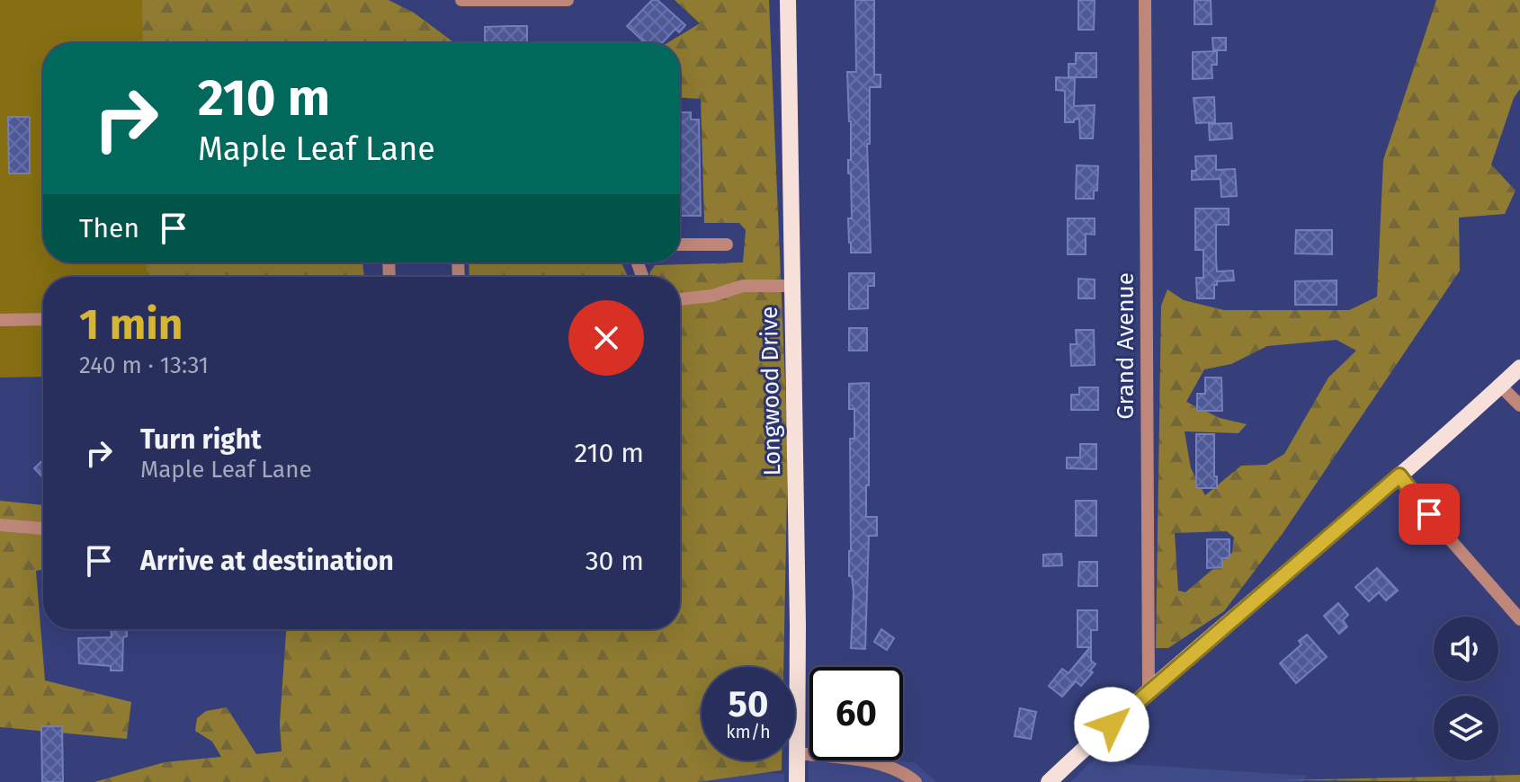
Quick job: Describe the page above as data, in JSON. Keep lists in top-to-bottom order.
{
  "streets": {
    "main road": ["Longwood Drive"],
    "street": ["Grand Avenue"]
  },
  "page": {
    "turn": ["210 m", "Maple Leaf Lane"],
    "then": "Then",
    "heading": ["1 min", "240 m · 13:31"],
    "list": [
      {
        "name": "Turn right",
        "note": "Maple Leaf Lane",
        "value": "210 m"
      },
      {
        "name": "Arrive at destination",
        "value": "30 m"
      }
    ],
    "speed": "50 km/h",
    "limit": "60"
  }
}
